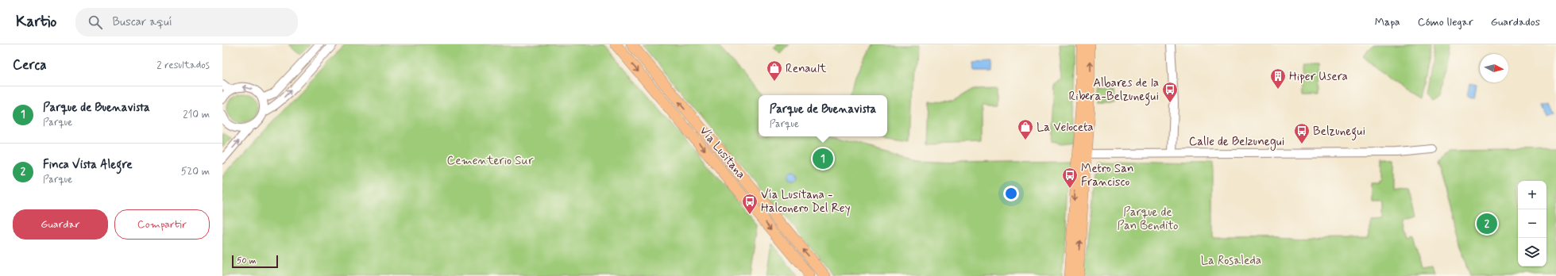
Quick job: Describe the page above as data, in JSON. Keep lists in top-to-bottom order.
{
  "streets": {
    "main road": ["Vía Lusitana"],
    "street": ["Calle de Belzunegui"]
  },
  "parks": ["Cementerio Sur", "Parque de Pan Bendito", "La Rosaleda"],
  "places": {
    "shop": ["Renault", "La Veloceta"],
    "building": ["Hiper Usera"],
    "bus stop": [
      "Albares de la Ribera-Belzunegui",
      "Belzunegui",
      "Metro San Francisco",
      "Vía Lusitana - Halconero Del Rey"
    ]
  },
  "scale_bar": "50 m",
  "north": "right",
  "page": {
    "header": "Kartio",
    "search": "Buscar aquí",
    "nav": ["Mapa", "Cómo llegar", "Guardados"],
    "heading": ["Cerca", "2 resultados"],
    "list": [
      {
        "mark": "1",
        "name": "Parque de Buenavista",
        "note": "Parque",
        "value": "210 m"
      },
      {
        "mark": "2",
        "name": "Finca Vista Alegre",
        "note": "Parque",
        "value": "520 m"
      }
    ],
    "popup": ["Parque de Buenavista", "Parque"],
    "pins": ["1", "2"],
    "map_buttons": ["+", "−"],
    "buttons": ["Guardar", "Compartir"],
    "scale": "50 m"
  }
}
